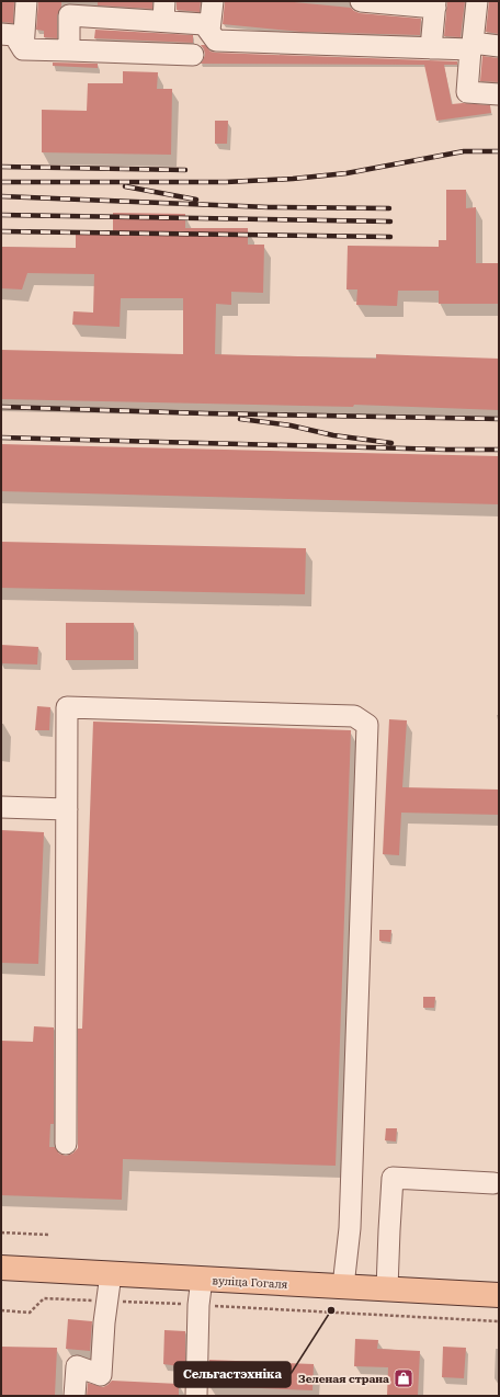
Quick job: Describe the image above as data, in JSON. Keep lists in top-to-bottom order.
{
  "streets": {
    "main road": ["вуліца Гогаля"]
  },
  "places": {
    "other": ["Сельгастэхніка"],
    "shop": ["Зеленая страна"]
  }
}
